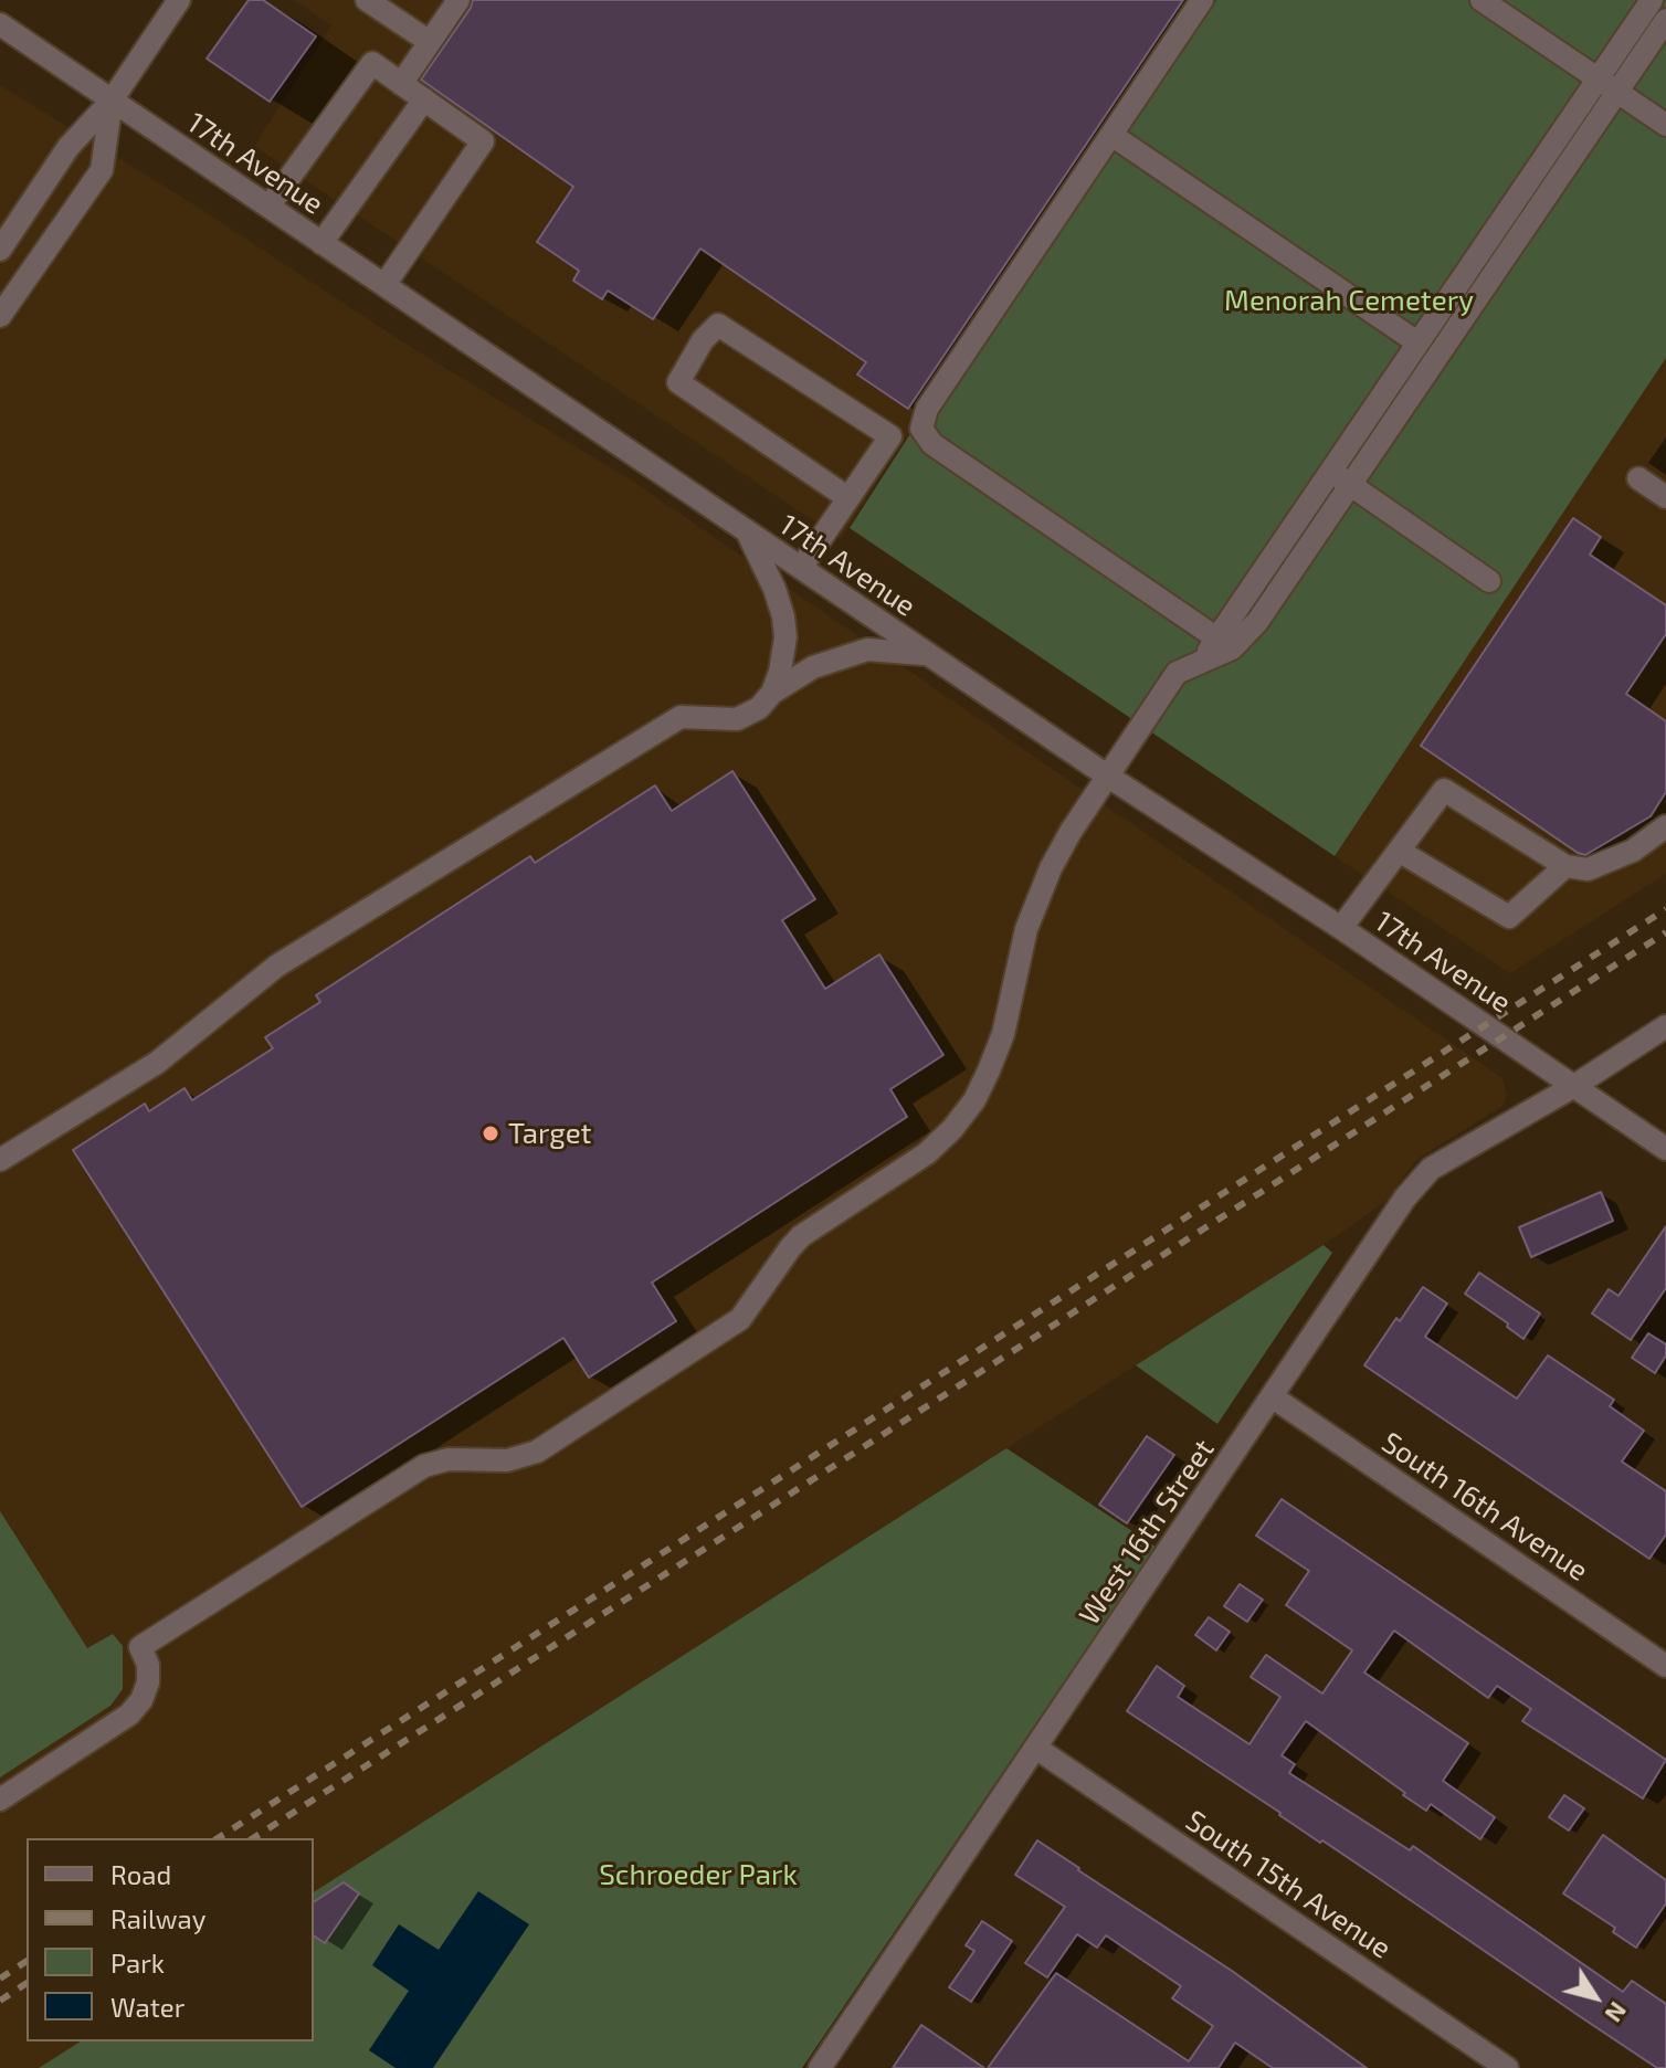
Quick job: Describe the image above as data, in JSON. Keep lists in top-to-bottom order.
{
  "streets": {
    "street": [
      "17th Avenue",
      "South 16th Avenue",
      "West 16th Street",
      "South 15th Avenue"
    ]
  },
  "crossings": [
    ["17th Avenue", "West 16th Street"],
    ["South 16th Avenue", "West 16th Street"],
    ["West 16th Street", "South 15th Avenue"]
  ],
  "parks": ["Menorah Cemetery", "Schroeder Park"],
  "places": ["Target"],
  "legend": [
    "Road",
    "Railway",
    "Park",
    "Water"
  ],
  "north": "bottom right"
}
